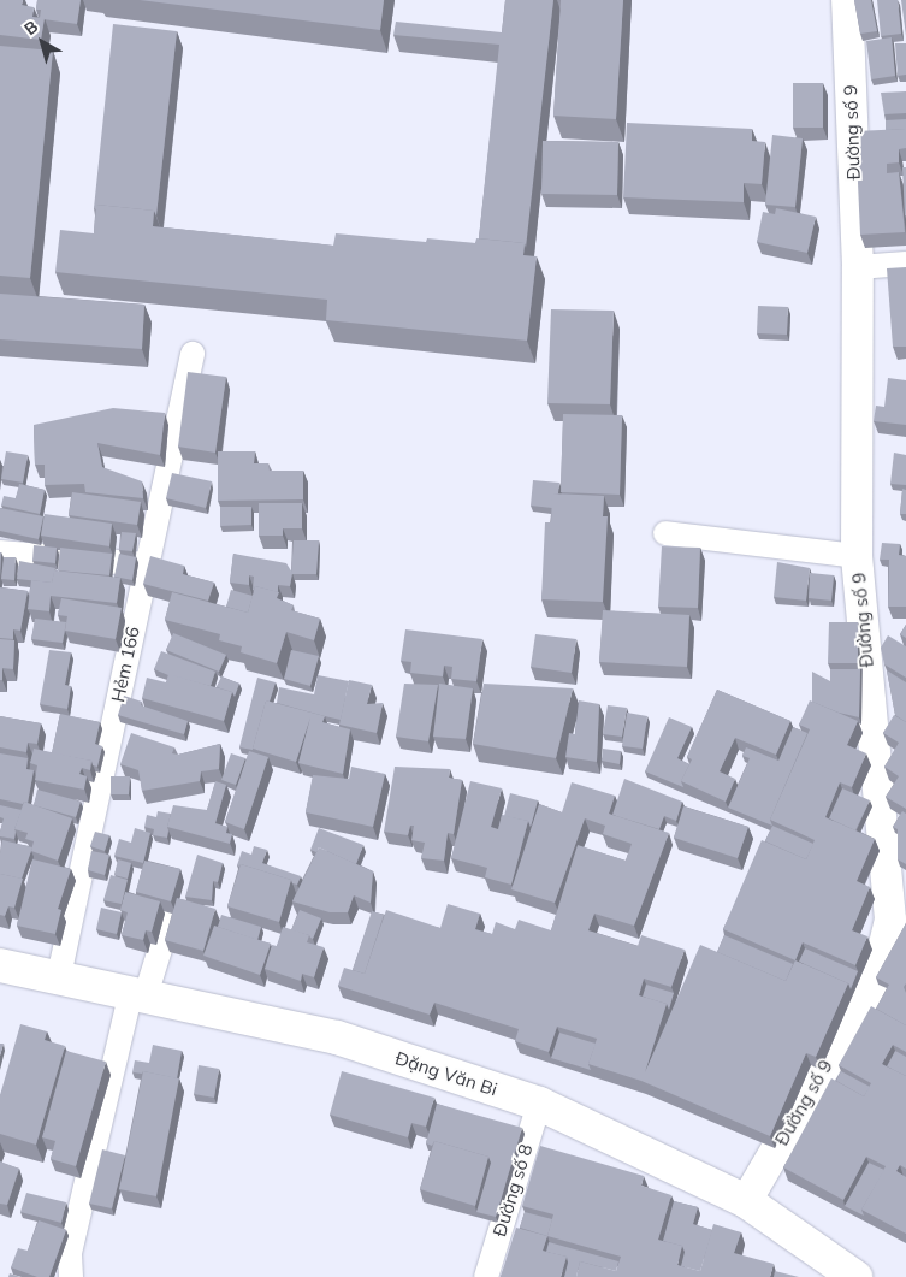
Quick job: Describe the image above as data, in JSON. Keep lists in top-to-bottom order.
{
  "streets": {
    "main road": ["Đặng Văn Bi"],
    "street": ["Đường số 9", "Hẻm 166", "Đường số 8"]
  },
  "crossings": [
    ["Đường số 9", "Đặng Văn Bi"],
    ["Hẻm 166", "Đặng Văn Bi"],
    ["Đặng Văn Bi", "Đường số 8"]
  ],
  "north": "top left"
}
